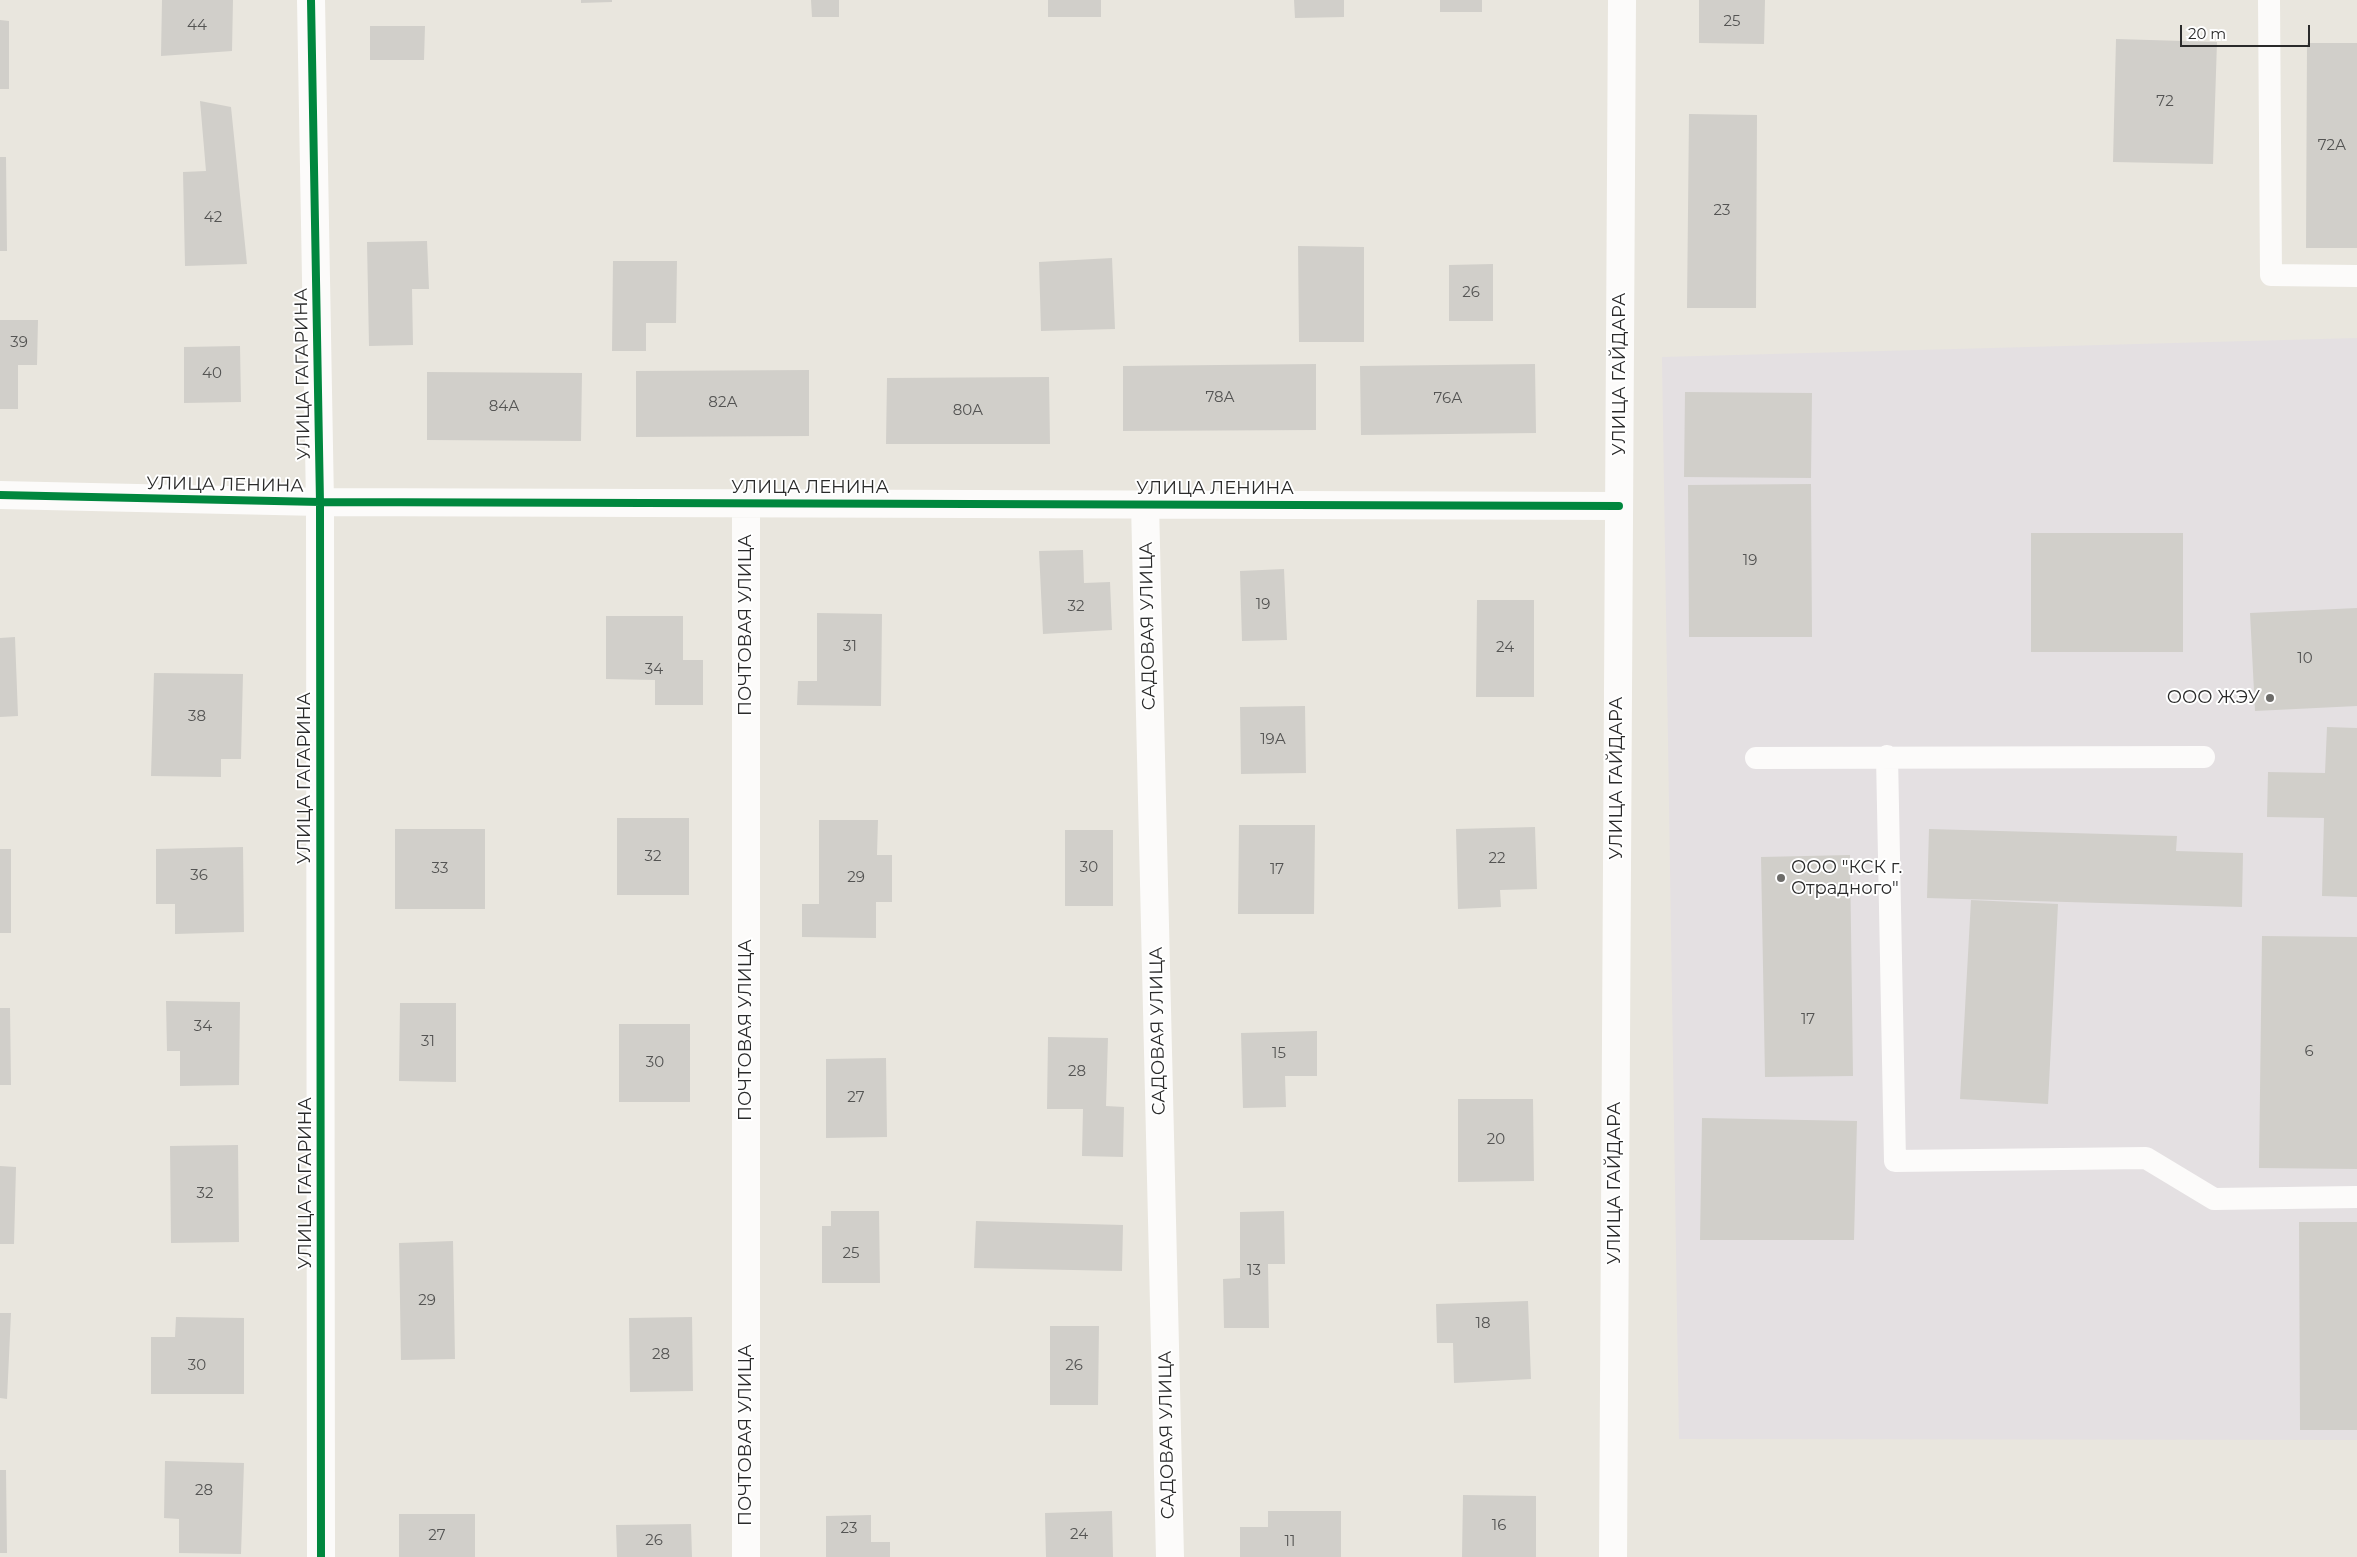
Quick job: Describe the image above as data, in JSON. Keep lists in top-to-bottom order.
{
  "streets": {
    "street": [
      "УЛИЦА ГАГАРИНА",
      "УЛИЦА ГАЙДАРА",
      "УЛИЦА ЛЕНИНА",
      "ПОЧТОВАЯ УЛИЦА",
      "САДОВАЯ УЛИЦА"
    ]
  },
  "crossings": [
    ["УЛИЦА ГАГАРИНА", "УЛИЦА ЛЕНИНА"],
    ["УЛИЦА ГАЙДАРА", "УЛИЦА ЛЕНИНА"],
    ["УЛИЦА ЛЕНИНА", "ПОЧТОВАЯ УЛИЦА"],
    ["УЛИЦА ЛЕНИНА", "САДОВАЯ УЛИЦА"]
  ],
  "places": ["ООО ЖЭУ", "ООО \"КСК г. Отрадного\""],
  "house_numbers": [
    "25",
    "44",
    "72",
    "72А",
    "23",
    "42",
    "26",
    "39",
    "40",
    "78А",
    "76А",
    "82А",
    "84А",
    "80А",
    "19",
    "19",
    "32",
    "31",
    "24",
    "10",
    "34",
    "38",
    "19А",
    "32",
    "22",
    "30",
    "33",
    "17",
    "36",
    "29",
    "17",
    "34",
    "31",
    "6",
    "15",
    "30",
    "28",
    "27",
    "20",
    "32",
    "25",
    "13",
    "29",
    "18",
    "28",
    "30",
    "26",
    "28",
    "16",
    "23",
    "24",
    "27",
    "26",
    "11"
  ],
  "scale_bar": "20 m"
}
